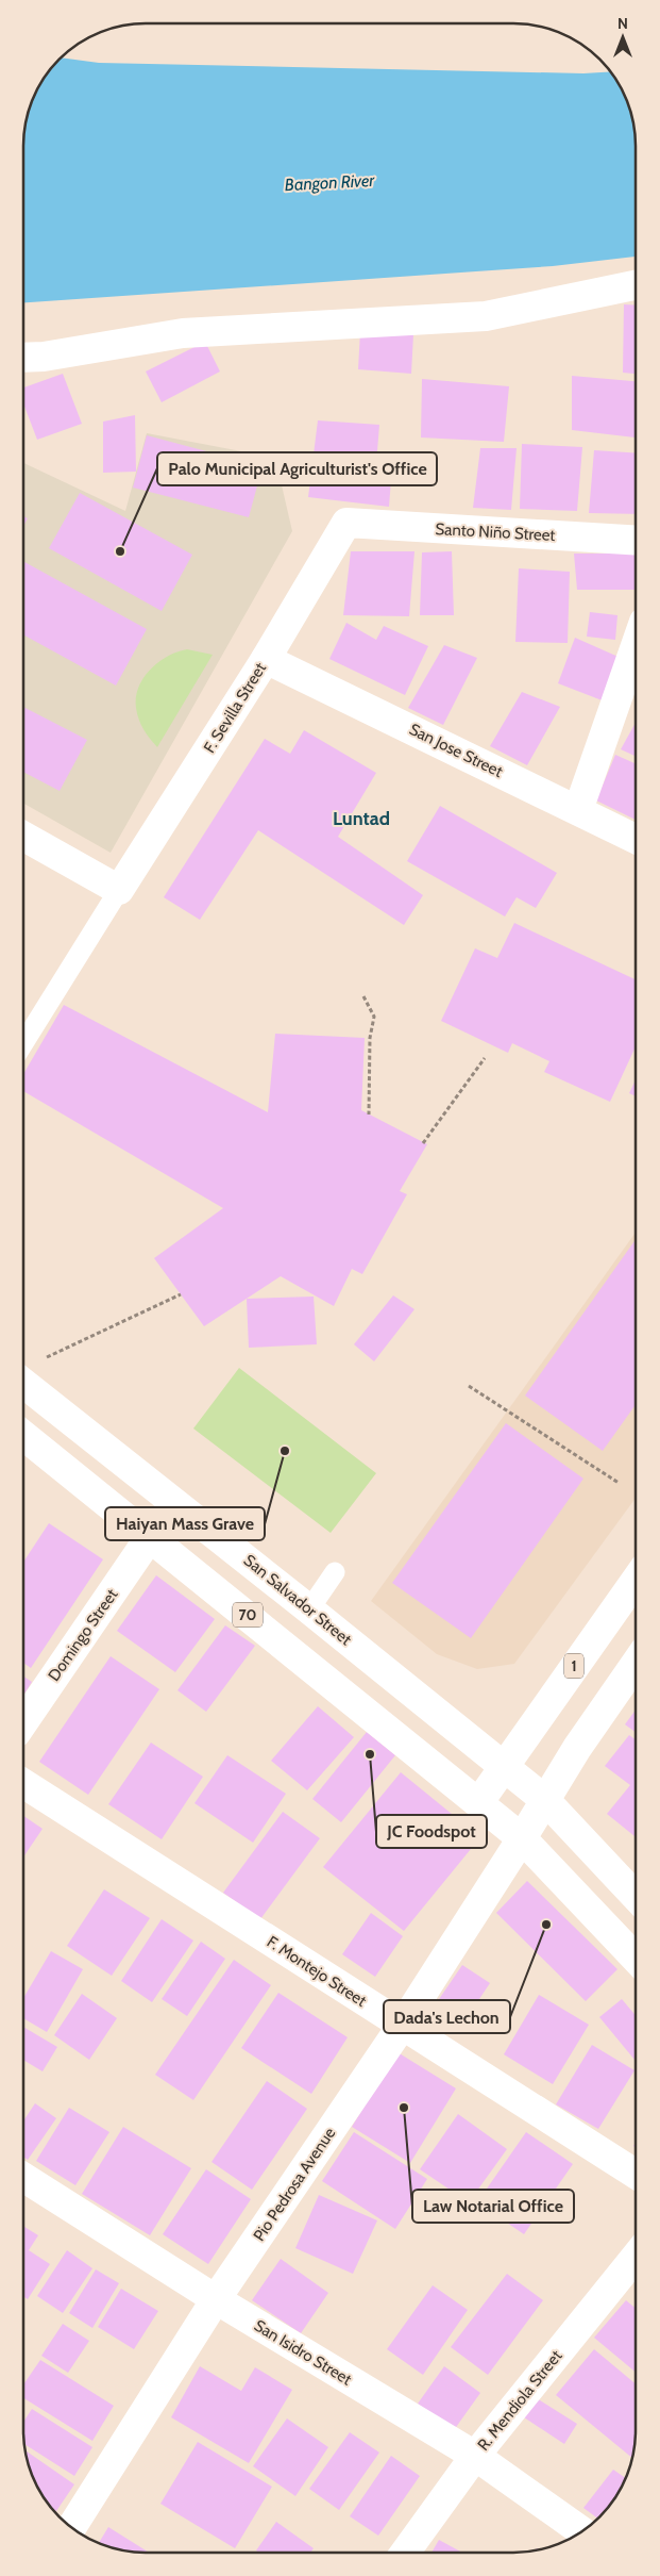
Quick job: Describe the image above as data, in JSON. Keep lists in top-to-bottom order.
{
  "streets": {
    "main road": [
      "Santo Niño Street",
      "F. Sevilla Street",
      "San Jose Street",
      "San Salvador Street",
      "70",
      "Domingo Street",
      "1",
      "F. Montejo Street",
      "Pio Pedrosa Avenue",
      "San Isidro Street",
      "R. Mendiola Street"
    ]
  },
  "crossings": [
    ["Santo Niño Street", "F. Sevilla Street"],
    ["F. Sevilla Street", "San Jose Street"],
    ["San Salvador Street", "1"],
    ["San Salvador Street", "Pio Pedrosa Avenue"],
    ["70", "Domingo Street"],
    ["70", "1"],
    ["F. Montejo Street", "Pio Pedrosa Avenue"],
    ["Pio Pedrosa Avenue", "San Isidro Street"],
    ["San Isidro Street", "R. Mendiola Street"]
  ],
  "districts": ["Luntad"],
  "water": ["Bangon River"],
  "places": [
    "Palo Municipal Agriculturist's Office",
    "Haiyan Mass Grave",
    "JC Foodspot",
    "Dada's Lechon",
    "Law Notarial Office"
  ],
  "north": "top"
}
